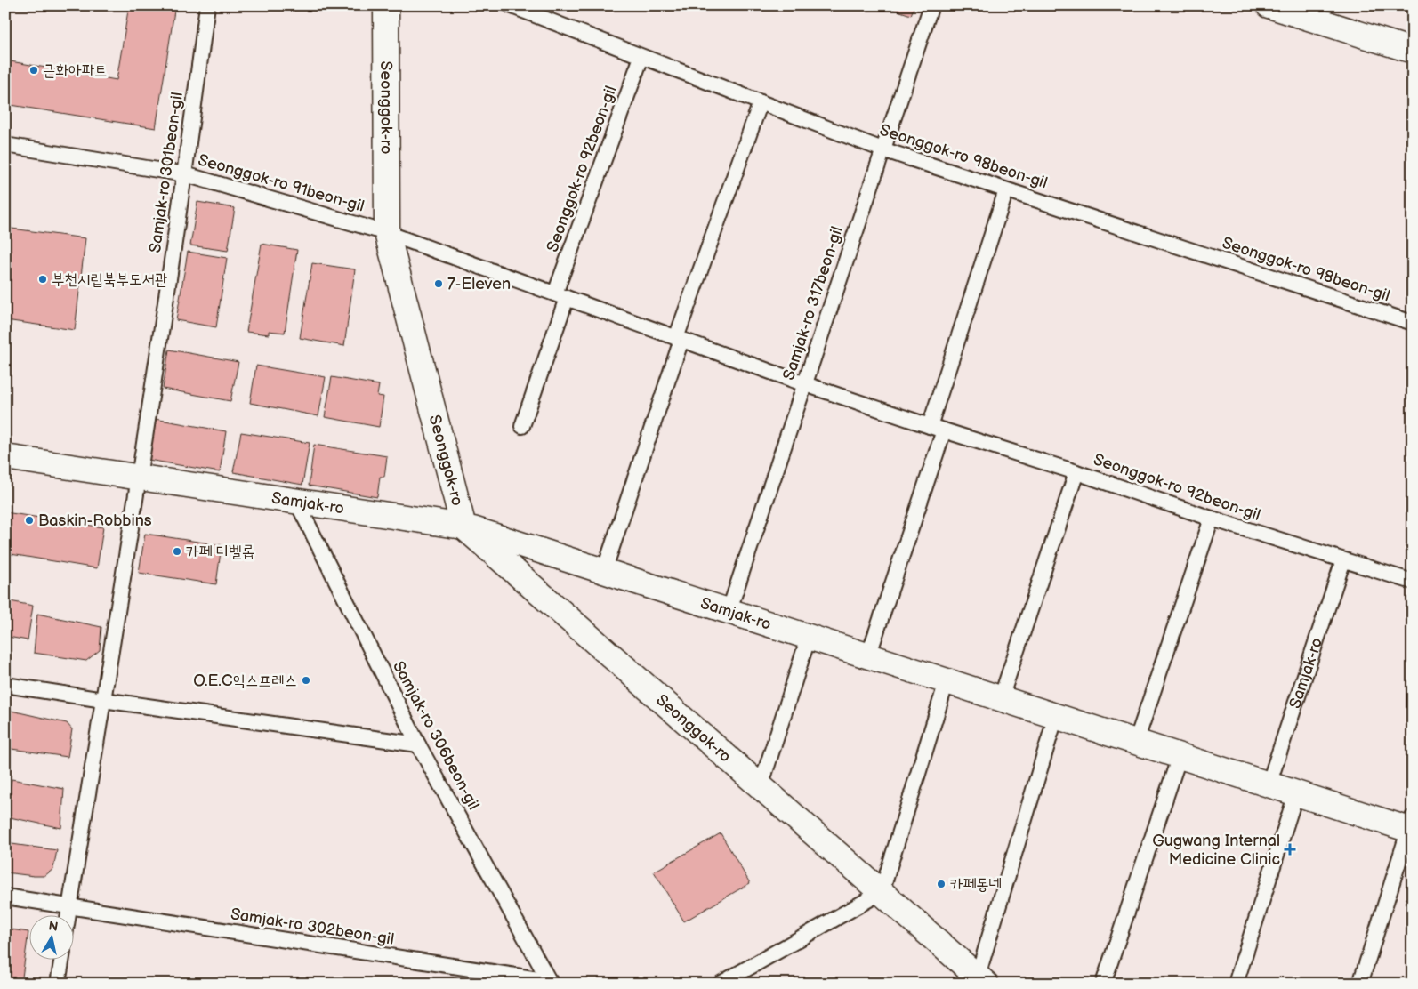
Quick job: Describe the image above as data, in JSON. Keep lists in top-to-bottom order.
{
  "streets": {
    "street": ["Seonggok-ro", "Samjak-ro"],
    "lane": [
      "Seonggok-ro 98beon-gil",
      "Seonggok-ro 92beon-gil",
      "Samjak-ro 301beon-gil",
      "Seonggok-ro 91beon-gil",
      "Samjak-ro 317beon-gil",
      "Samjak-ro 306beon-gil",
      "Samjak-ro 302beon-gil"
    ]
  },
  "crossings": [
    ["Seonggok-ro", "Seonggok-ro 92beon-gil"],
    ["Seonggok-ro", "Seonggok-ro 91beon-gil"],
    ["Seonggok-ro", "Samjak-ro"],
    ["Seonggok-ro 98beon-gil", "Seonggok-ro 92beon-gil"],
    ["Seonggok-ro 98beon-gil", "Samjak-ro 317beon-gil"],
    ["Seonggok-ro 92beon-gil", "Seonggok-ro 91beon-gil"],
    ["Seonggok-ro 92beon-gil", "Samjak-ro 317beon-gil"],
    ["Seonggok-ro 92beon-gil", "Samjak-ro"],
    ["Samjak-ro 301beon-gil", "Seonggok-ro 91beon-gil"],
    ["Samjak-ro 301beon-gil", "Samjak-ro"],
    ["Samjak-ro 317beon-gil", "Samjak-ro"],
    ["Samjak-ro", "Samjak-ro 306beon-gil"],
    ["Samjak-ro 306beon-gil", "Samjak-ro 302beon-gil"]
  ],
  "places": {
    "other": [
      "근화아파트",
      "부천시립북부도서관",
      "7-Eleven",
      "Baskin-Robbins",
      "카페 디벨롭",
      "O.E.C익스프레스",
      "카페동네"
    ],
    "health": ["Gugwang Internal Medicine Clinic"]
  },
  "north": "top"
}
